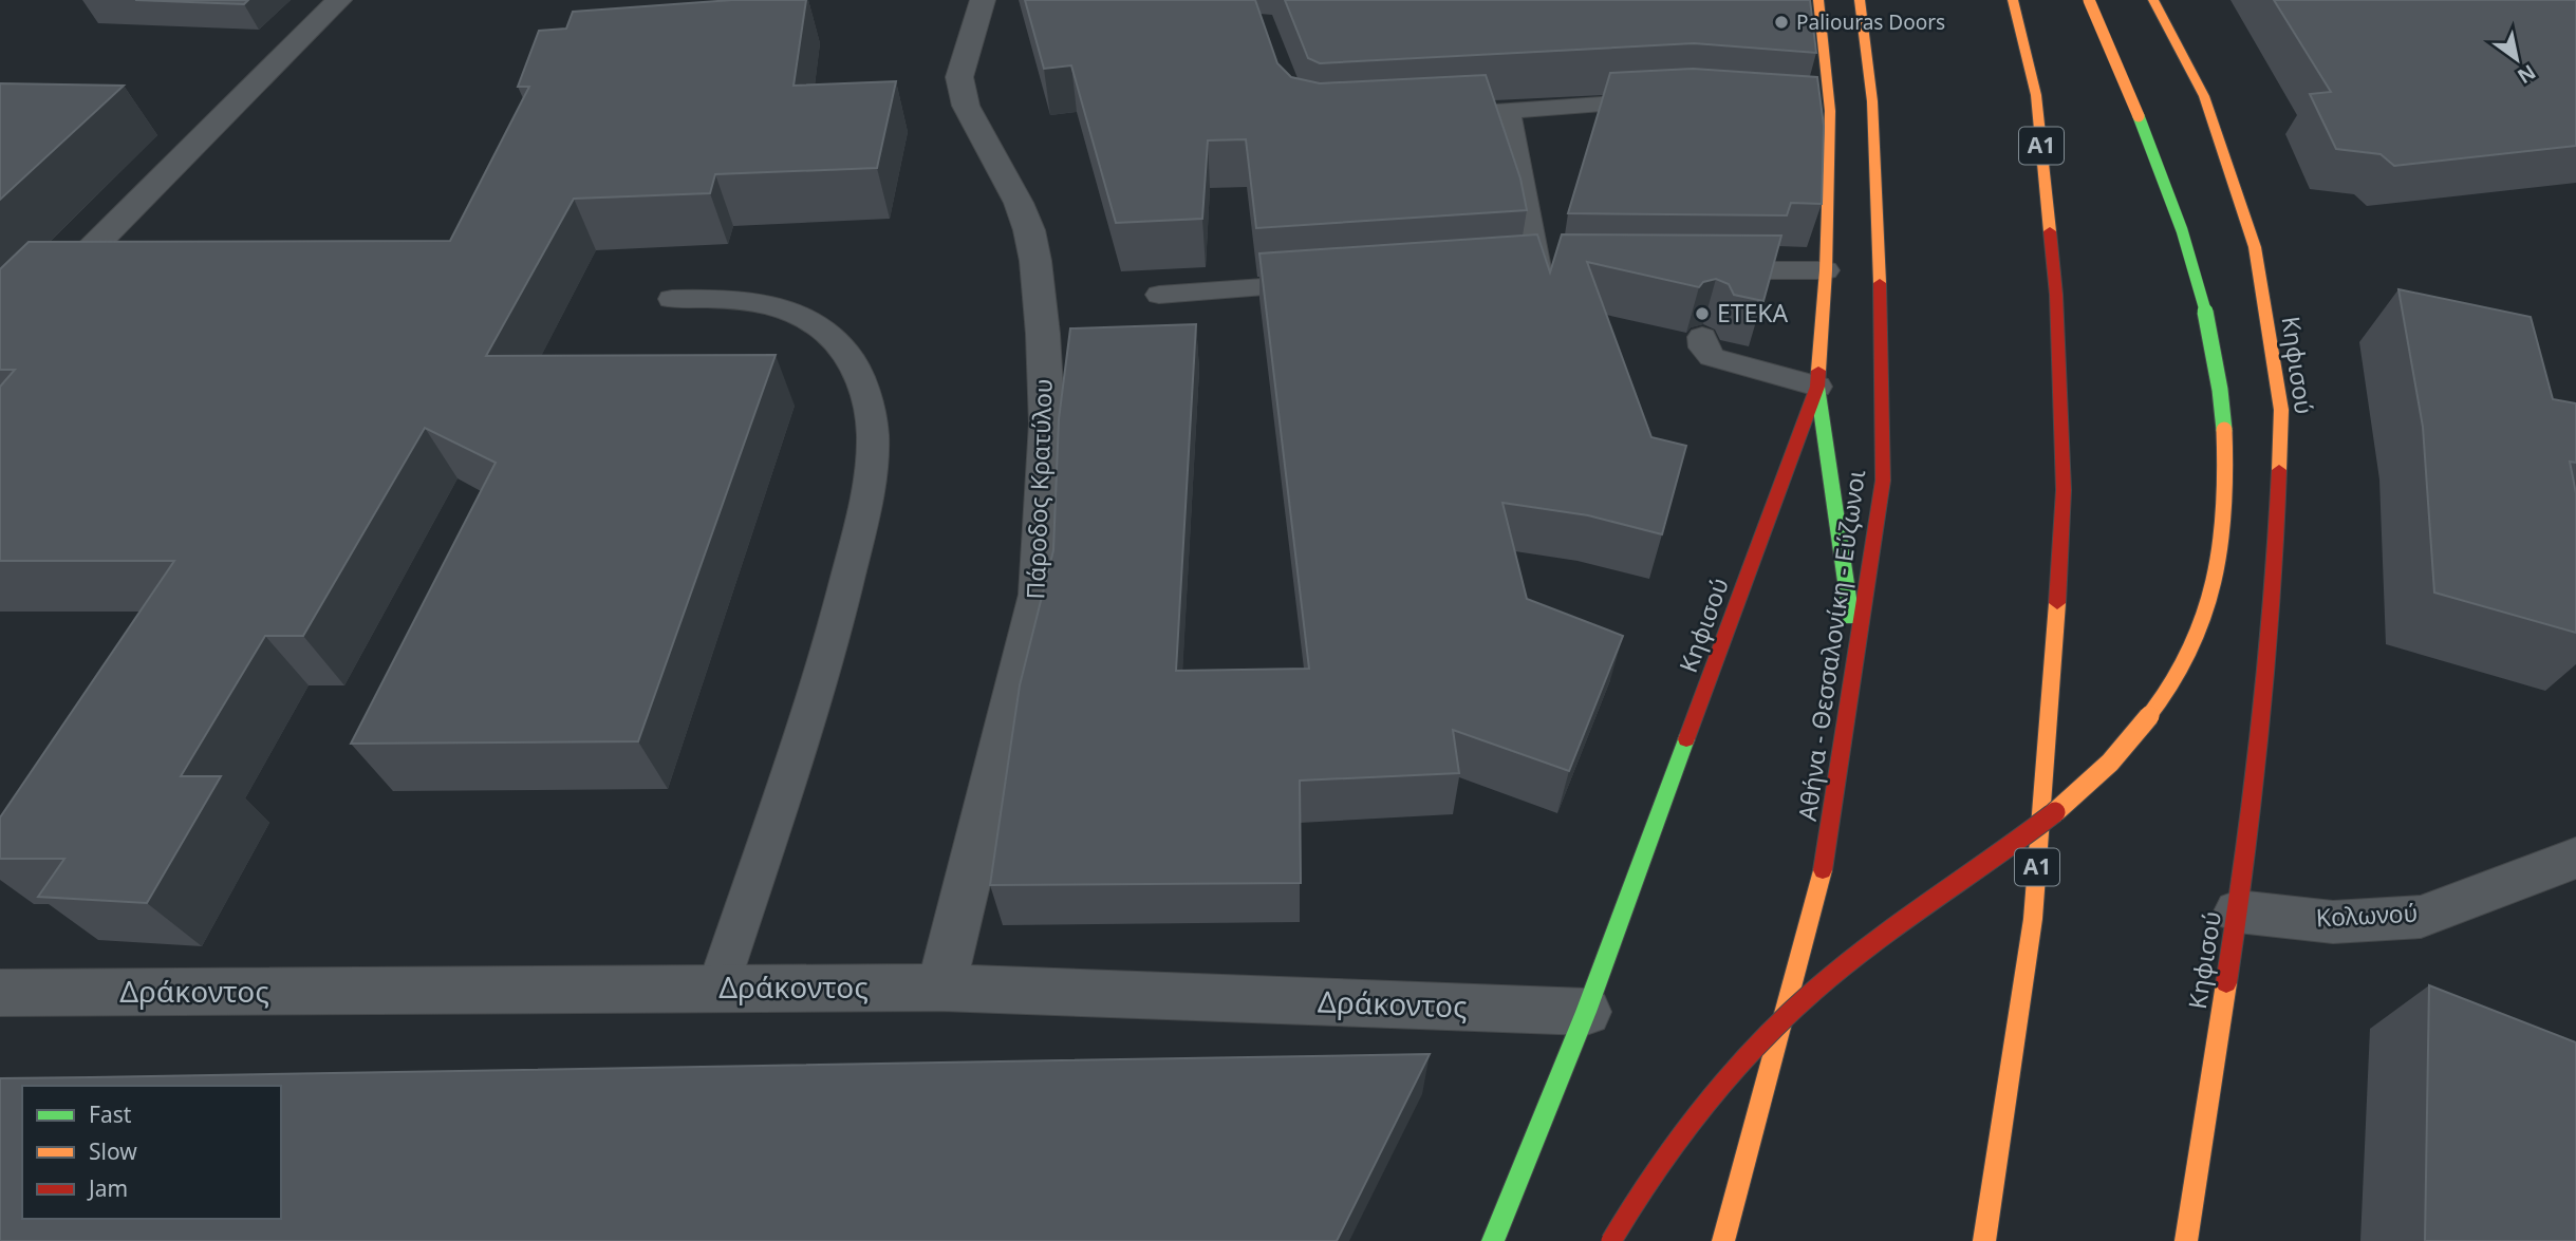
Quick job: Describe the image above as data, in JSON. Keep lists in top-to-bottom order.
{
  "streets": {
    "main road": ["Α1", "Κηφισού", "Αθήνα - Θεσσαλονίκη - Εύζωνοι"],
    "street": ["Πάροδος Κρατύλου", "Κολωνού", "Δράκοντος"]
  },
  "crossings": [
    ["Κηφισού", "Κολωνού"],
    ["Κηφισού", "Δράκοντος"],
    ["Πάροδος Κρατύλου", "Δράκοντος"]
  ],
  "places": ["Paliouras Doors", "ΕΤΕΚΑ"],
  "legend": ["Fast", "Slow", "Jam"],
  "north": "bottom right"
}
